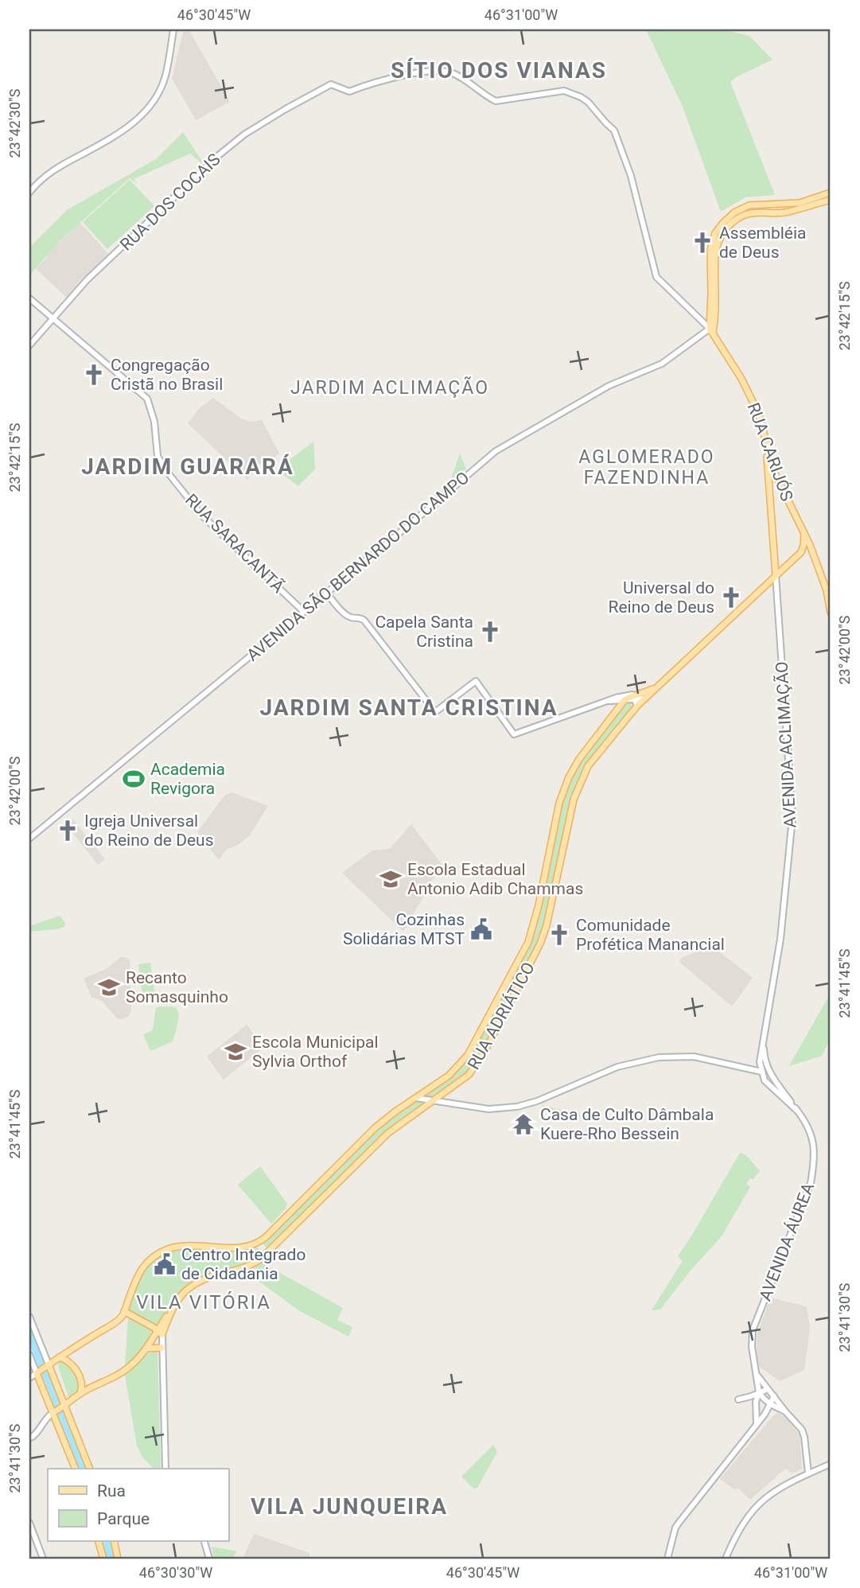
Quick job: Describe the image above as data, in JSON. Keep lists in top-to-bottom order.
{
  "streets": {
    "main road": ["RUA CARIJÓS", "AVENIDA ACLIMAÇÃO", "RUA ADRIÁTICO"],
    "street": [
      "RUA DOS COCAIS",
      "RUA SARACANTÃ",
      "AVENIDA SÃO BERNARDO DO CAMPO",
      "AVENIDA ÁUREA"
    ]
  },
  "crossings": [
    ["RUA DOS COCAIS", "RUA CARIJÓS"],
    ["RUA DOS COCAIS", "RUA SARACANTÃ"],
    ["RUA DOS COCAIS", "AVENIDA SÃO BERNARDO DO CAMPO"],
    ["RUA CARIJÓS", "AVENIDA SÃO BERNARDO DO CAMPO"],
    ["RUA CARIJÓS", "AVENIDA ACLIMAÇÃO"],
    ["RUA SARACANTÃ", "AVENIDA SÃO BERNARDO DO CAMPO"],
    ["AVENIDA ACLIMAÇÃO", "RUA ADRIÁTICO"],
    ["AVENIDA ACLIMAÇÃO", "AVENIDA ÁUREA"]
  ],
  "districts": [
    "SÍTIO DOS VIANAS",
    "JARDIM ACLIMAÇÃO",
    "AGLOMERADO FAZENDINHA",
    "JARDIM GUARARÁ",
    "JARDIM SANTA CRISTINA",
    "VILA VITÓRIA",
    "VILA JUNQUEIRA"
  ],
  "places": {
    "church": [
      "Assembléia de Deus",
      "Congregação Cristã no Brasil",
      "Universal do Reino de Deus",
      "Capela Santa Cristina",
      "Igreja Universal do Reino de Deus",
      "Comunidade Profética Manancial"
    ],
    "sports": ["Academia Revigora"],
    "school or university": ["Escola Estadual Antonio Adib Chammas", "Recanto Somasquinho", "Escola Municipal Sylvia Orthof"],
    "public building": ["Cozinhas Solidárias MTST", "Centro Integrado de Cidadania"],
    "temple": ["Casa de Culto Dâmbala Kuere-Rho Bessein"]
  },
  "legend": ["Rua", "Parque"],
  "coordinates": [
    "46°30'45\"W",
    "46°31'00\"W",
    "23°42'30\"S",
    "23°42'15\"S",
    "23°42'00\"S",
    "23°41'45\"S",
    "23°41'30\"S",
    "46°30'30\"W"
  ]
}
